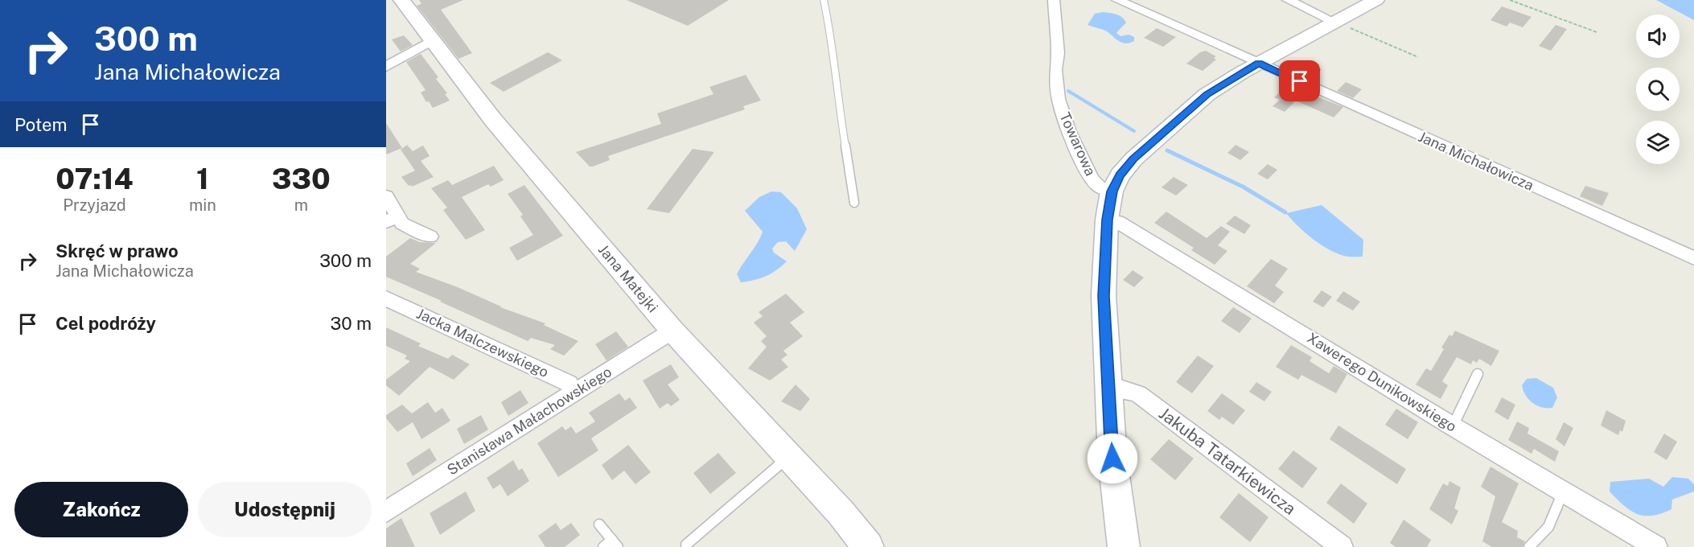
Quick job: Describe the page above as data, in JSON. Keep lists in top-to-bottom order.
{
  "streets": {
    "street": [
      "Towarowa",
      "Jana Michałowicza",
      "Jana Matejki",
      "Jacka Malczewskiego",
      "Xawerego Dunikowskiego",
      "Stanisława Małachowskiego",
      "Jakuba Tatarkiewicza"
    ]
  },
  "crossings": [
    ["Jana Matejki", "Stanisława Małachowskiego"],
    ["Jacka Malczewskiego", "Stanisława Małachowskiego"]
  ],
  "page": {
    "turn": ["300 m", "Jana Michałowicza"],
    "then": "Potem",
    "eta": [
      "07:14",
      "Przyjazd",
      "1",
      "min",
      "330",
      "m"
    ],
    "list": [
      {
        "name": "Skręć w prawo",
        "note": "Jana Michałowicza",
        "value": "300 m"
      },
      {
        "name": "Cel podróży",
        "value": "30 m"
      }
    ],
    "buttons": ["Zakończ", "Udostępnij"]
  }
}
